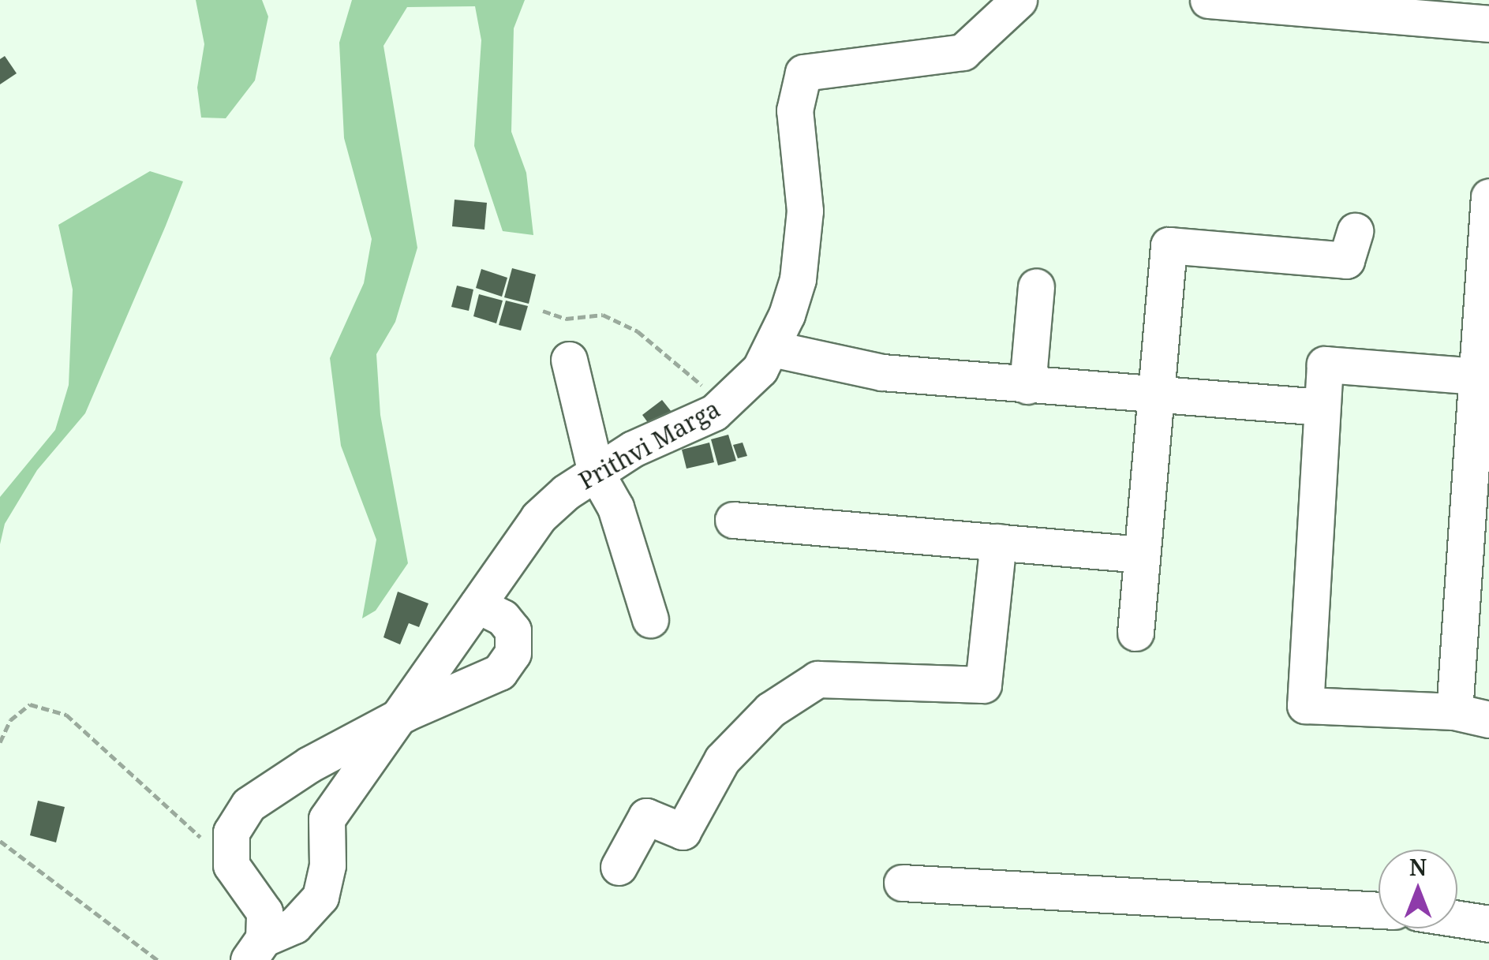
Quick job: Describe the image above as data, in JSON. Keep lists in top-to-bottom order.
{
  "streets": {
    "street": ["Prithvi Marga"]
  },
  "north": "top"
}
